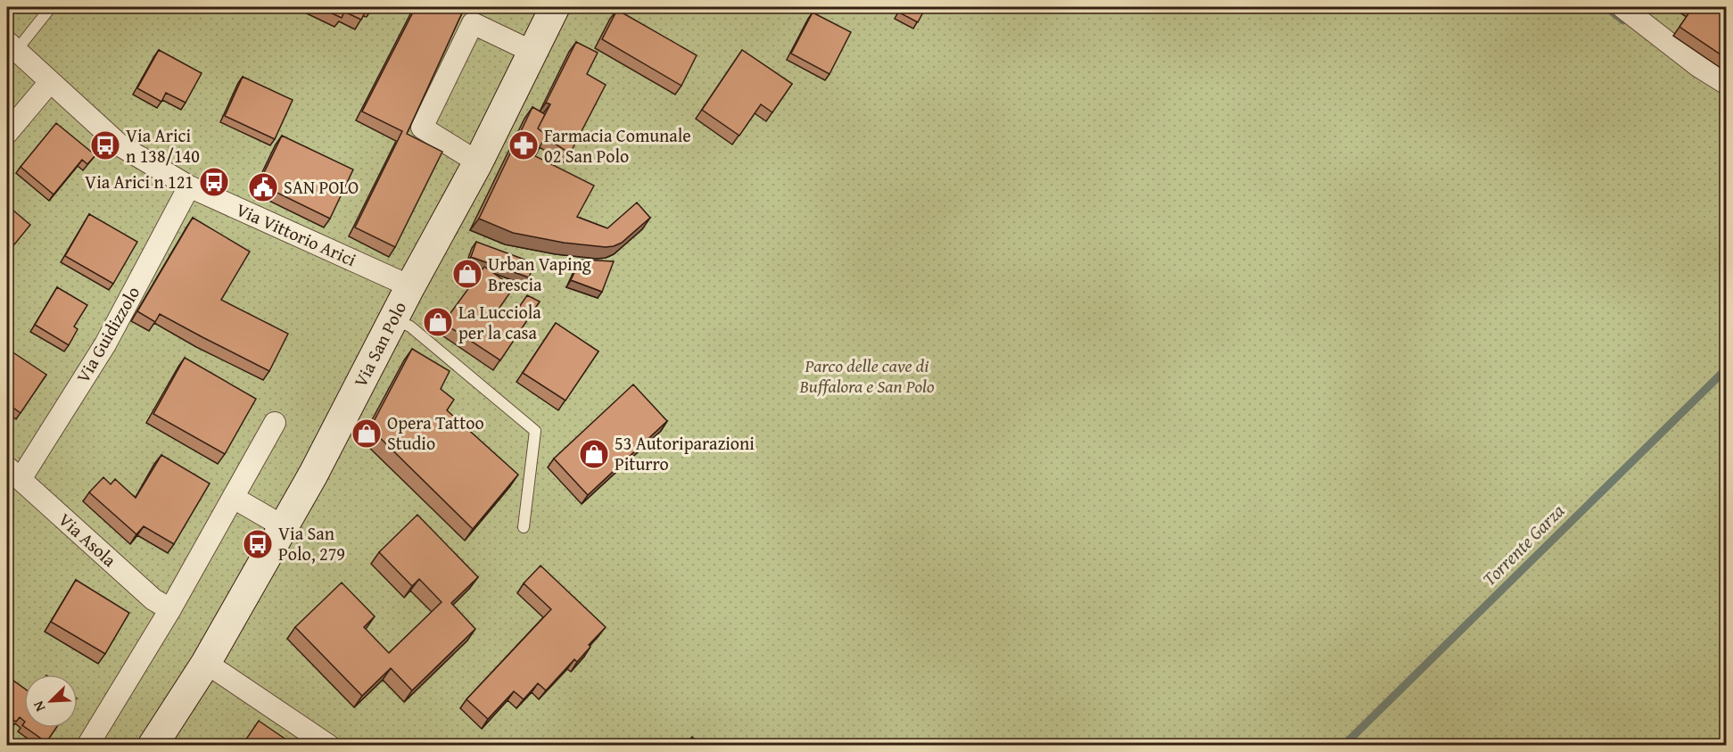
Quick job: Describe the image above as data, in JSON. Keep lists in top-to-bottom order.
{
  "streets": {
    "main road": ["Via San Polo"],
    "street": ["Via Vittorio Arici", "Via Guidizzolo", "Via Asola"]
  },
  "crossings": [
    ["Via Vittorio Arici", "Via Guidizzolo"],
    ["Via Vittorio Arici", "Via San Polo"],
    ["Via Guidizzolo", "Via Asola"]
  ],
  "water": ["Torrente Garza"],
  "parks": ["Parco delle cave di Buffalora e San Polo"],
  "places": {
    "bus stop": ["Via Arici n 138/140", "Via Arici n 121", "Via San Polo, 279"],
    "pharmacy": ["Farmacia Comunale 02 San Polo"],
    "public building": ["SAN POLO"],
    "shop": [
      "Urban Vaping Brescia",
      "La Lucciola per la casa",
      "Opera Tattoo Studio",
      "53 Autoriparazioni Piturro"
    ]
  },
  "north": "bottom left"
}
